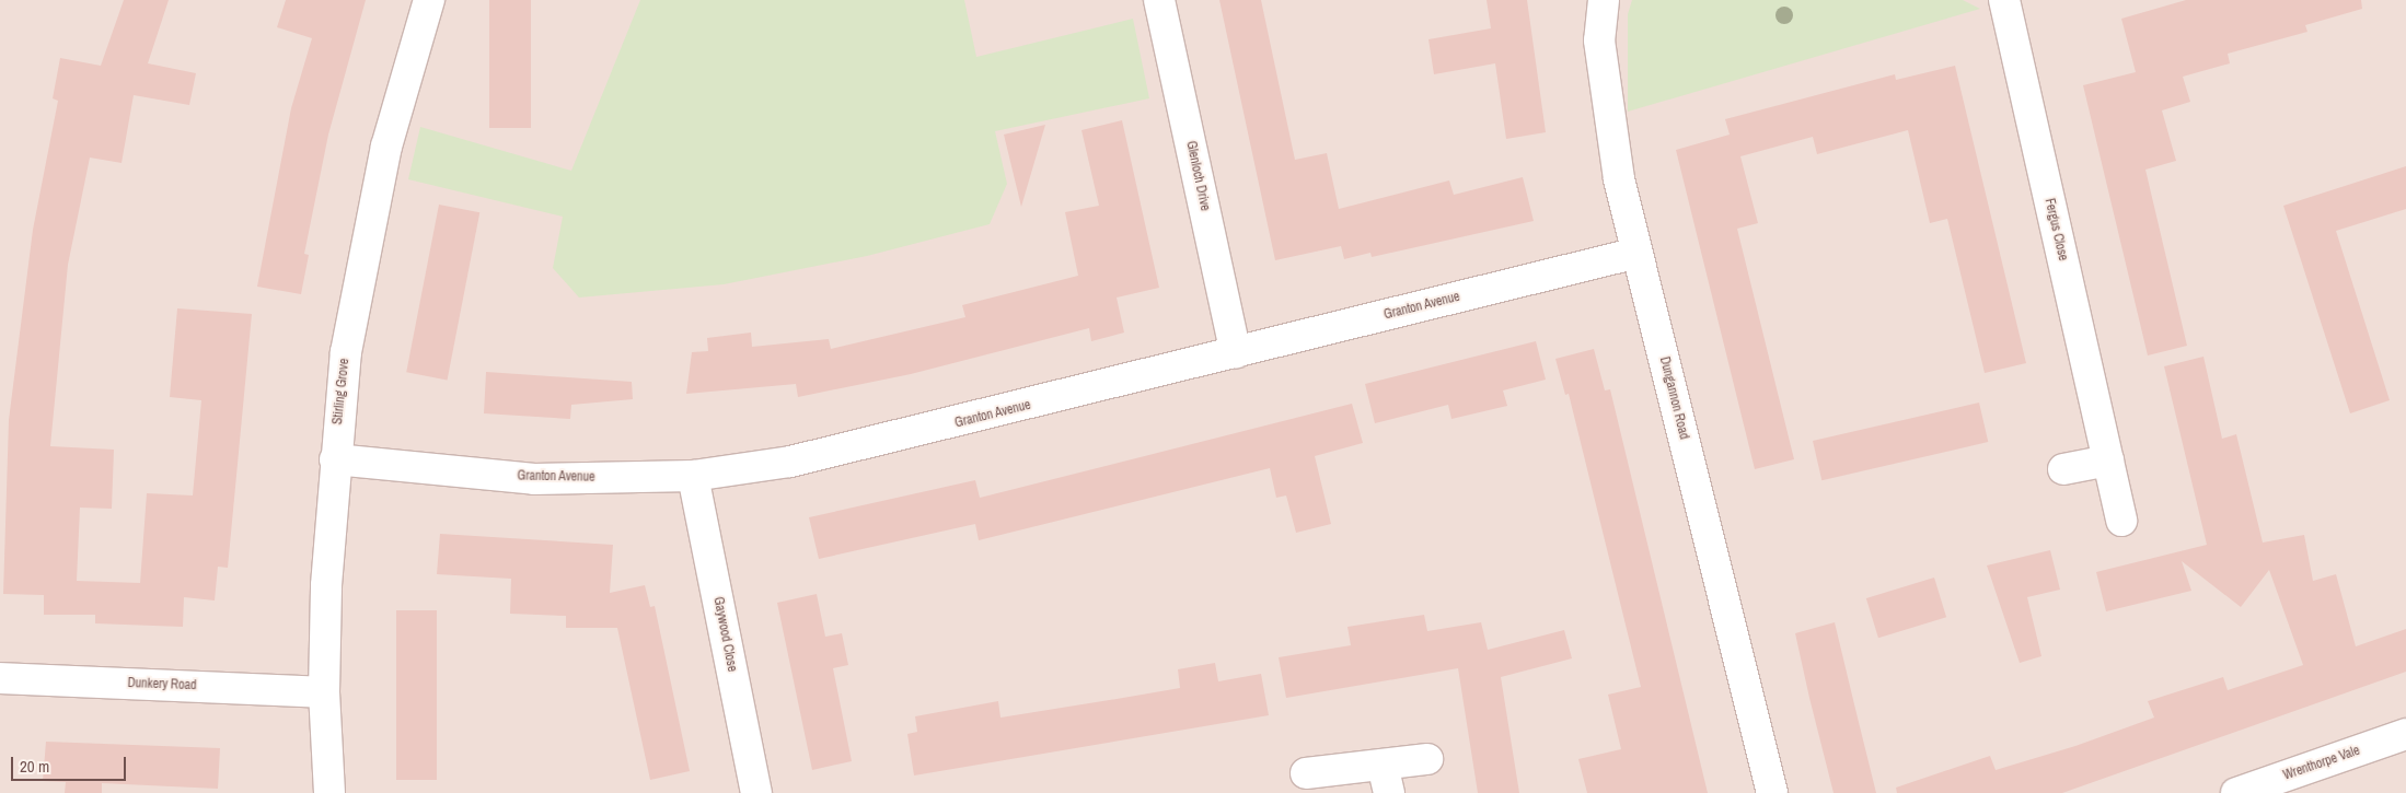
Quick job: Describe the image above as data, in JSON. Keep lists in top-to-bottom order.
{
  "streets": {
    "street": [
      "Glenloch Drive",
      "Fergus Close",
      "Granton Avenue",
      "Stirling Grove",
      "Dungannon Road",
      "Gaywood Close",
      "Dunkery Road",
      "Wrenthorpe Vale"
    ]
  },
  "crossings": [
    ["Glenloch Drive", "Granton Avenue"],
    ["Granton Avenue", "Stirling Grove"],
    ["Granton Avenue", "Dungannon Road"],
    ["Granton Avenue", "Gaywood Close"],
    ["Stirling Grove", "Dunkery Road"]
  ],
  "scale_bar": "20 m"
}
